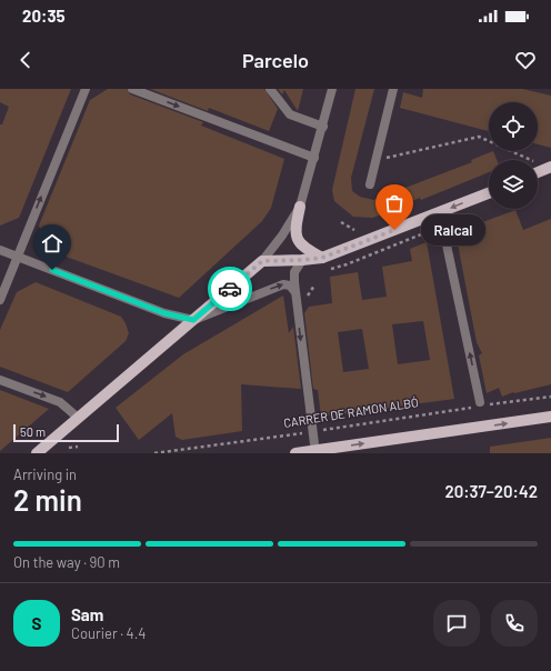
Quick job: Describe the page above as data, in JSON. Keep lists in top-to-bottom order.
{
  "streets": {
    "path": ["CARRER DE RAMON ALBÓ"]
  },
  "places": ["Raical"],
  "scale_bar": "50 m",
  "page": {
    "status": "20:35",
    "header": "Parcelo",
    "bubble": "Raical",
    "scale": "50 m",
    "heading": ["2 min", "Arriving in", "20:37–20:42"],
    "panel": ["Sam", "Courier · 4.4"],
    "bar": "On the way · 90 m",
    "round": "S"
  }
}
